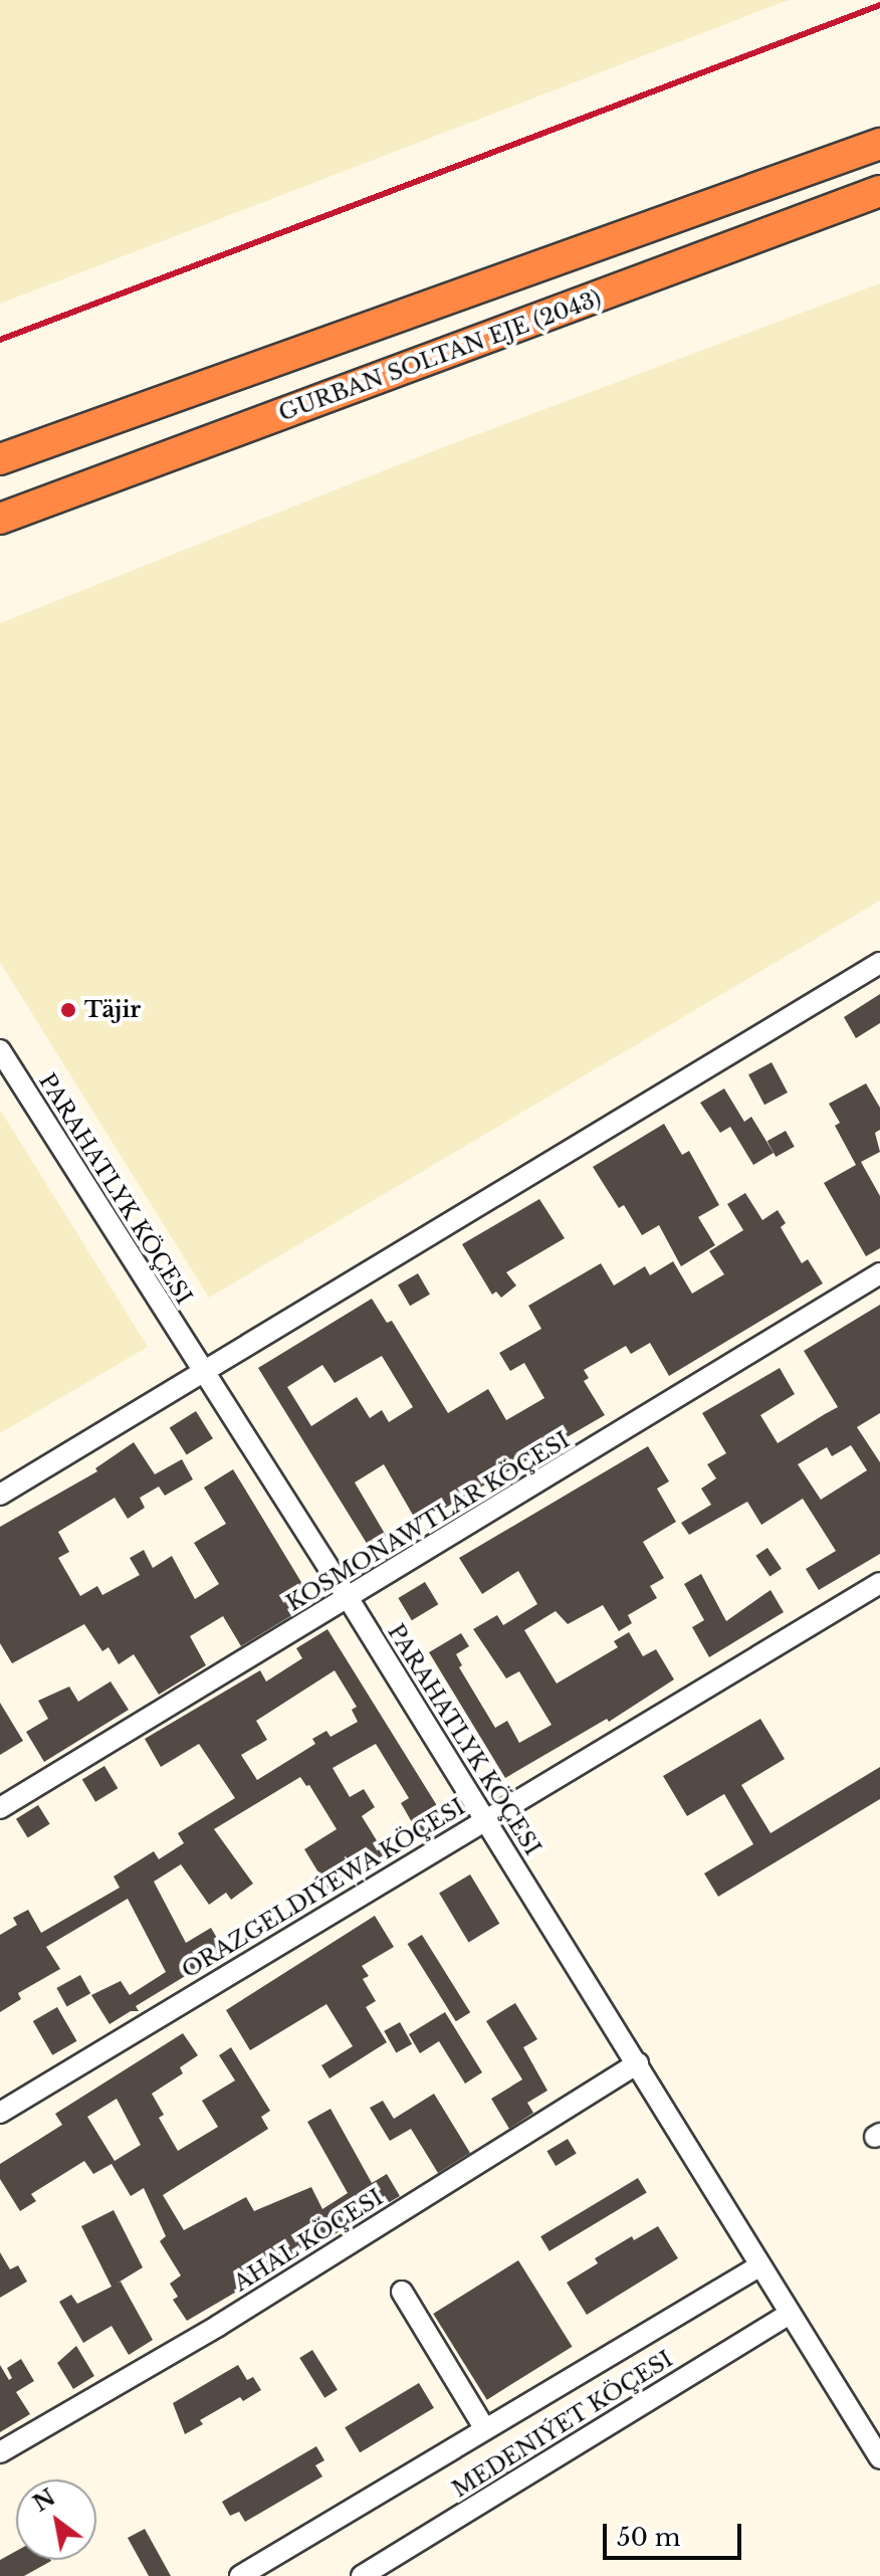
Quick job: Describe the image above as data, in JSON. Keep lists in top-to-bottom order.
{
  "streets": {
    "highway": ["GURBAN SOLTAN EJE (2043)"],
    "street": [
      "PARAHATLYK KÖÇESI",
      "KOSMONAWTLAR KÖÇESI",
      "ORAZGELDIÝEWA KÖÇESI",
      "AHAL KÖÇESI",
      "MEDENIÝET KÖÇESI"
    ]
  },
  "crossings": [
    ["PARAHATLYK KÖÇESI", "KOSMONAWTLAR KÖÇESI"],
    ["PARAHATLYK KÖÇESI", "ORAZGELDIÝEWA KÖÇESI"],
    ["PARAHATLYK KÖÇESI", "AHAL KÖÇESI"],
    ["PARAHATLYK KÖÇESI", "MEDENIÝET KÖÇESI"]
  ],
  "places": ["Täjir"],
  "scale_bar": "50 m",
  "north": "top left"
}
